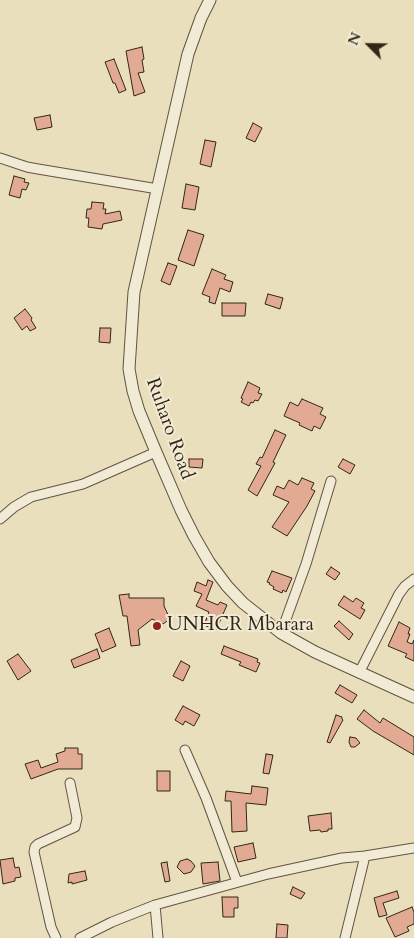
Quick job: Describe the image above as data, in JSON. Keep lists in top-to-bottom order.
{
  "streets": {
    "street": ["Ruharo Road"]
  },
  "places": ["UNHCR Mbarara"],
  "north": "top left"
}
